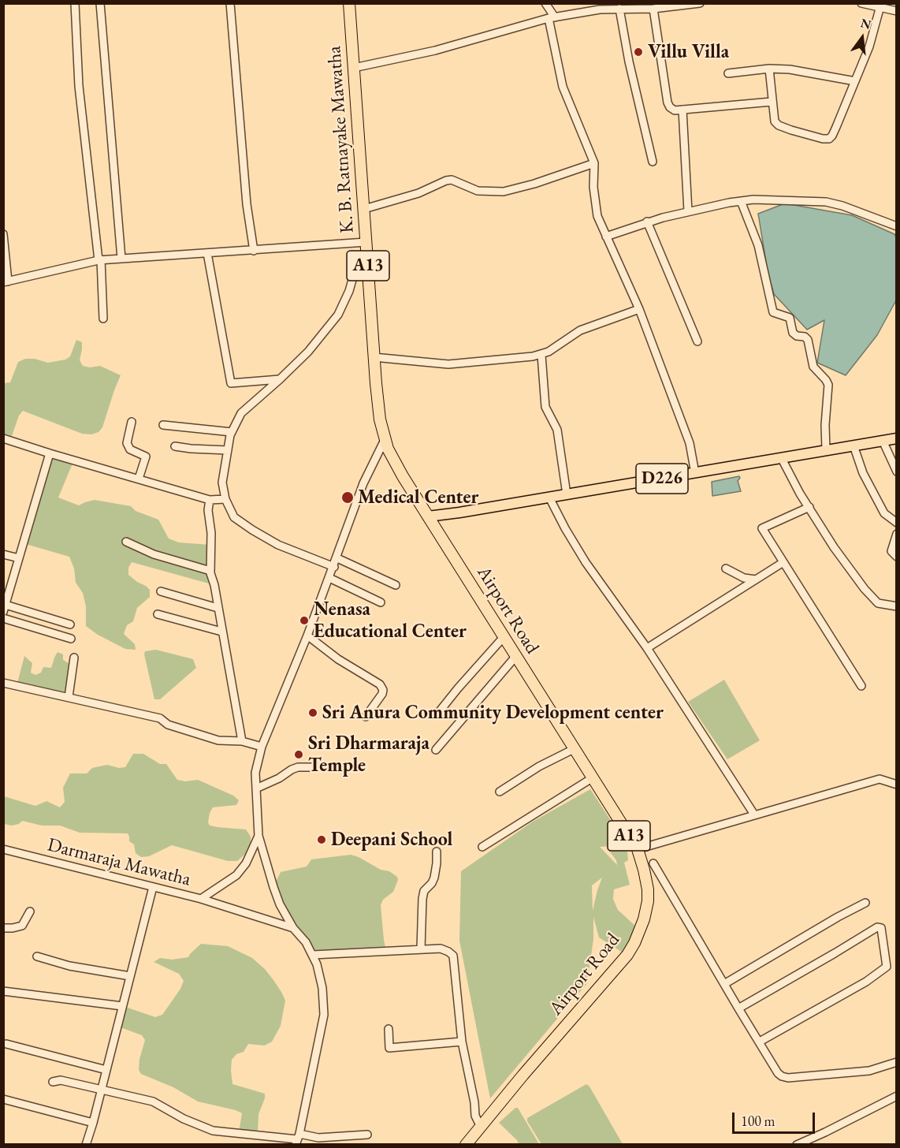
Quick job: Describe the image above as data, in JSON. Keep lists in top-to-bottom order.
{
  "streets": {
    "highway": ["K. B. Ratnayake Mawatha", "A13", "Airport Road"],
    "main road": ["D226"],
    "street": ["Darmaraja Mawatha"]
  },
  "crossings": [
    ["K. B. Ratnayake Mawatha", "D226"],
    ["K. B. Ratnayake Mawatha", "Airport Road"],
    ["K. B. Ratnayake Mawatha", "Darmaraja Mawatha"],
    ["D226", "Airport Road"]
  ],
  "places": [
    "Villu Villa",
    "Medical Center",
    "Nenasa Educational Center",
    "Sri Anura Community Development center",
    "Sri Dharmaraja Temple",
    "Deepani School"
  ],
  "scale_bar": "100 m",
  "north": "top"
}
